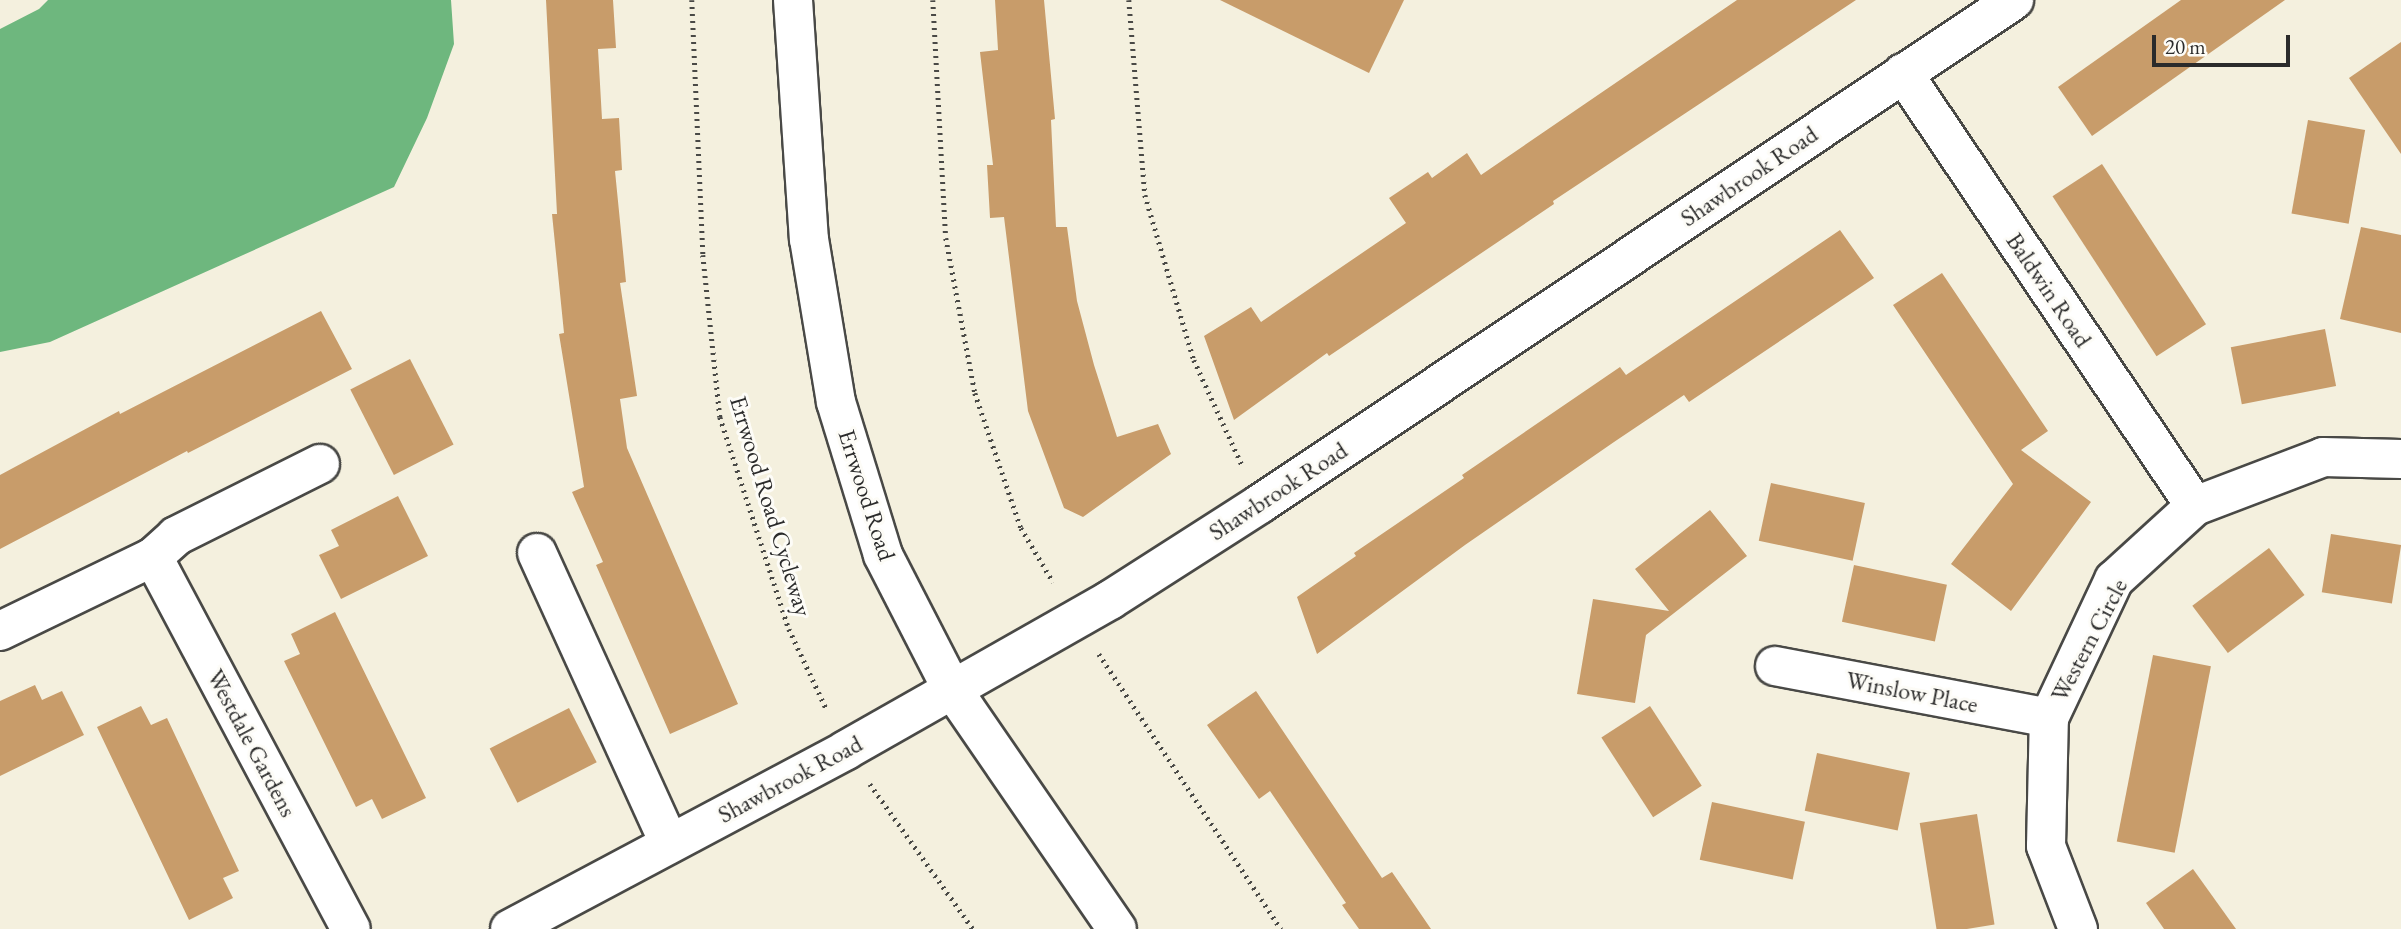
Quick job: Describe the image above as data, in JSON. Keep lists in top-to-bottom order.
{
  "streets": {
    "street": [
      "Shawbrook Road",
      "Baldwin Road",
      "Errwood Road",
      "Western Circle",
      "Winslow Place",
      "Westdale Gardens"
    ],
    "path": ["Errwood Road Cycleway"]
  },
  "crossings": [
    ["Shawbrook Road", "Baldwin Road"],
    ["Shawbrook Road", "Errwood Road"],
    ["Shawbrook Road", "Errwood Road Cycleway"],
    ["Baldwin Road", "Western Circle"],
    ["Western Circle", "Winslow Place"]
  ],
  "scale_bar": "20 m"
}
